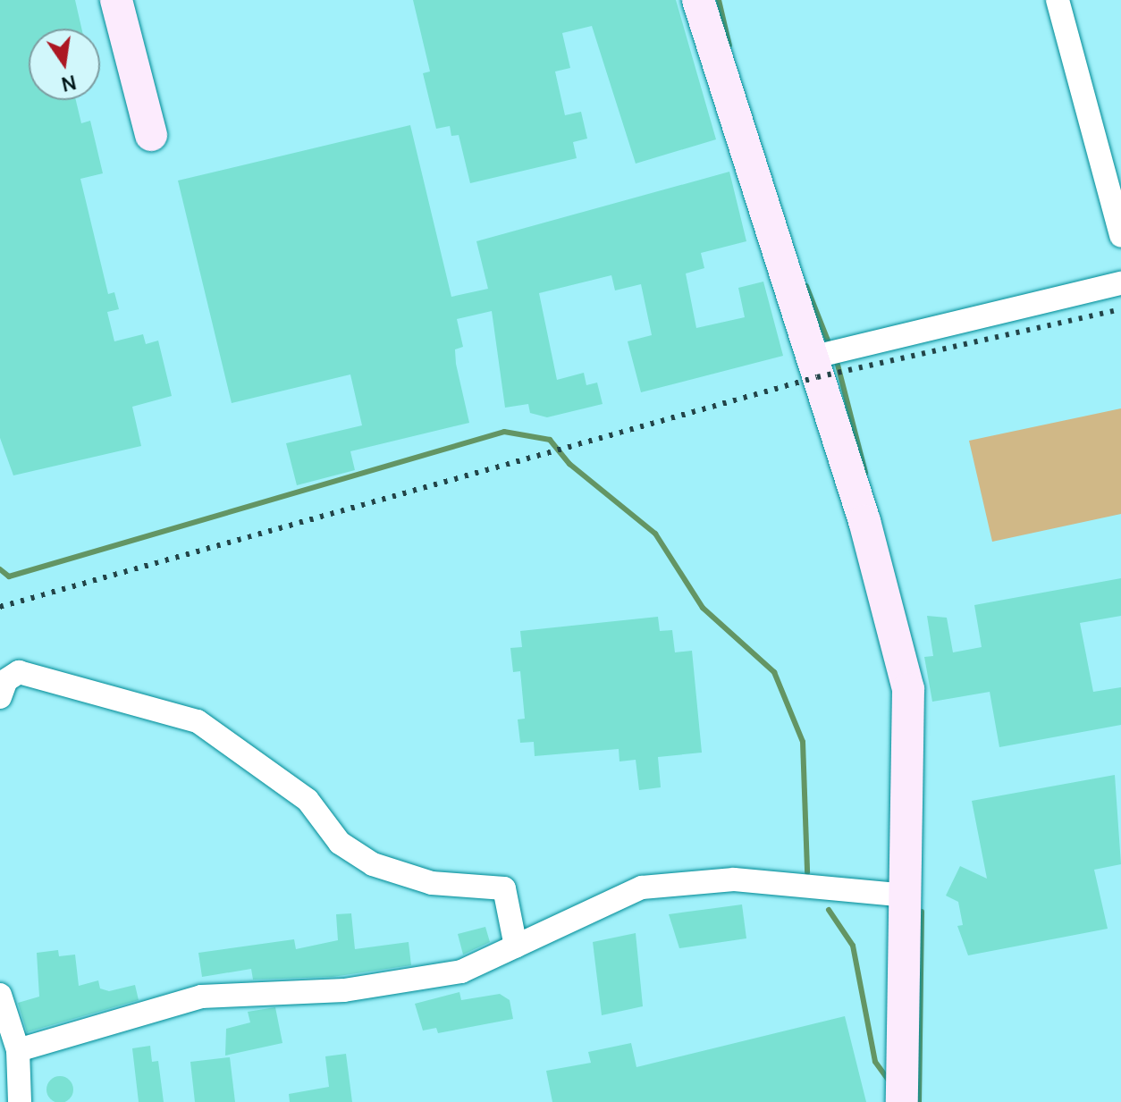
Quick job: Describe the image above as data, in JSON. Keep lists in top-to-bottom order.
{
  "north": "bottom"
}
